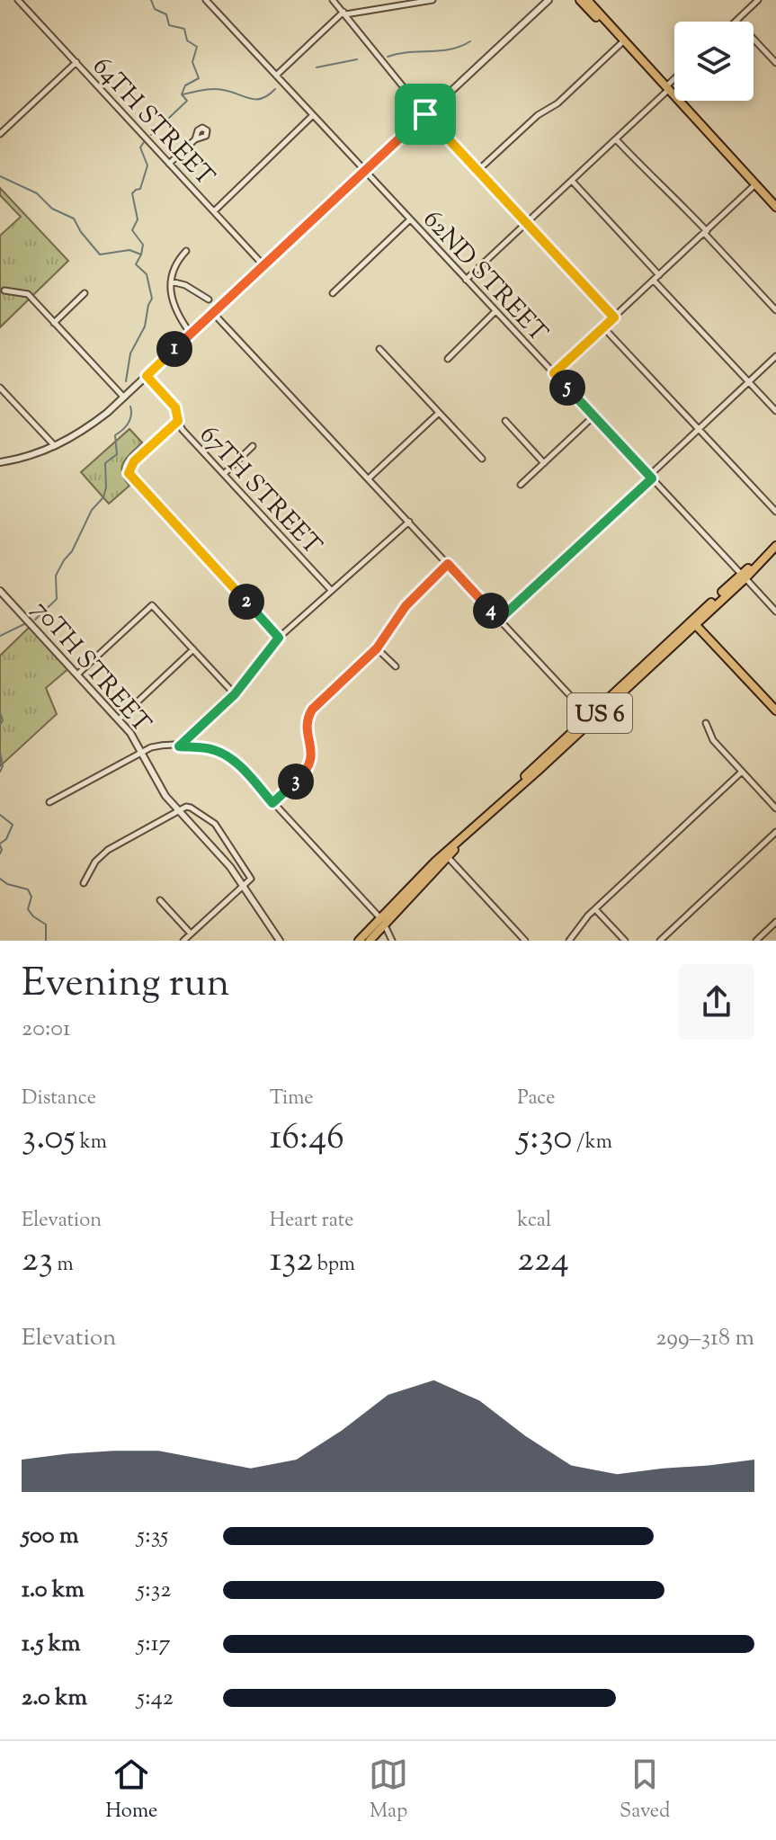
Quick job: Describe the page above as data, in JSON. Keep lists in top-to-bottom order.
{
  "streets": {
    "main road": ["US 6"],
    "street": [
      "64TH STREET",
      "62ND STREET",
      "67TH STREET",
      "70TH STREET"
    ]
  },
  "crossings": [
    ["62ND STREET", "US 6"]
  ],
  "page": {
    "pins": [
      "1",
      "5",
      "2",
      "4",
      "3"
    ],
    "heading": ["Evening run", "20:01"],
    "stats": [
      ["Distance", "3.05 km"],
      ["Time", "16:46"],
      ["Pace", "5:30 /km"],
      ["Elevation", "23 m"],
      ["Heart rate", "132 bpm"],
      ["kcal", "224"]
    ],
    "chart": ["Elevation", "299–318 m"],
    "list": [
      {
        "name": "500 m",
        "note": "5:35"
      },
      {
        "name": "1.0 km",
        "note": "5:32"
      },
      {
        "name": "1.5 km",
        "note": "5:17"
      },
      {
        "name": "2.0 km",
        "note": "5:42"
      }
    ],
    "tabs": ["Home", "Map", "Saved"]
  }
}
